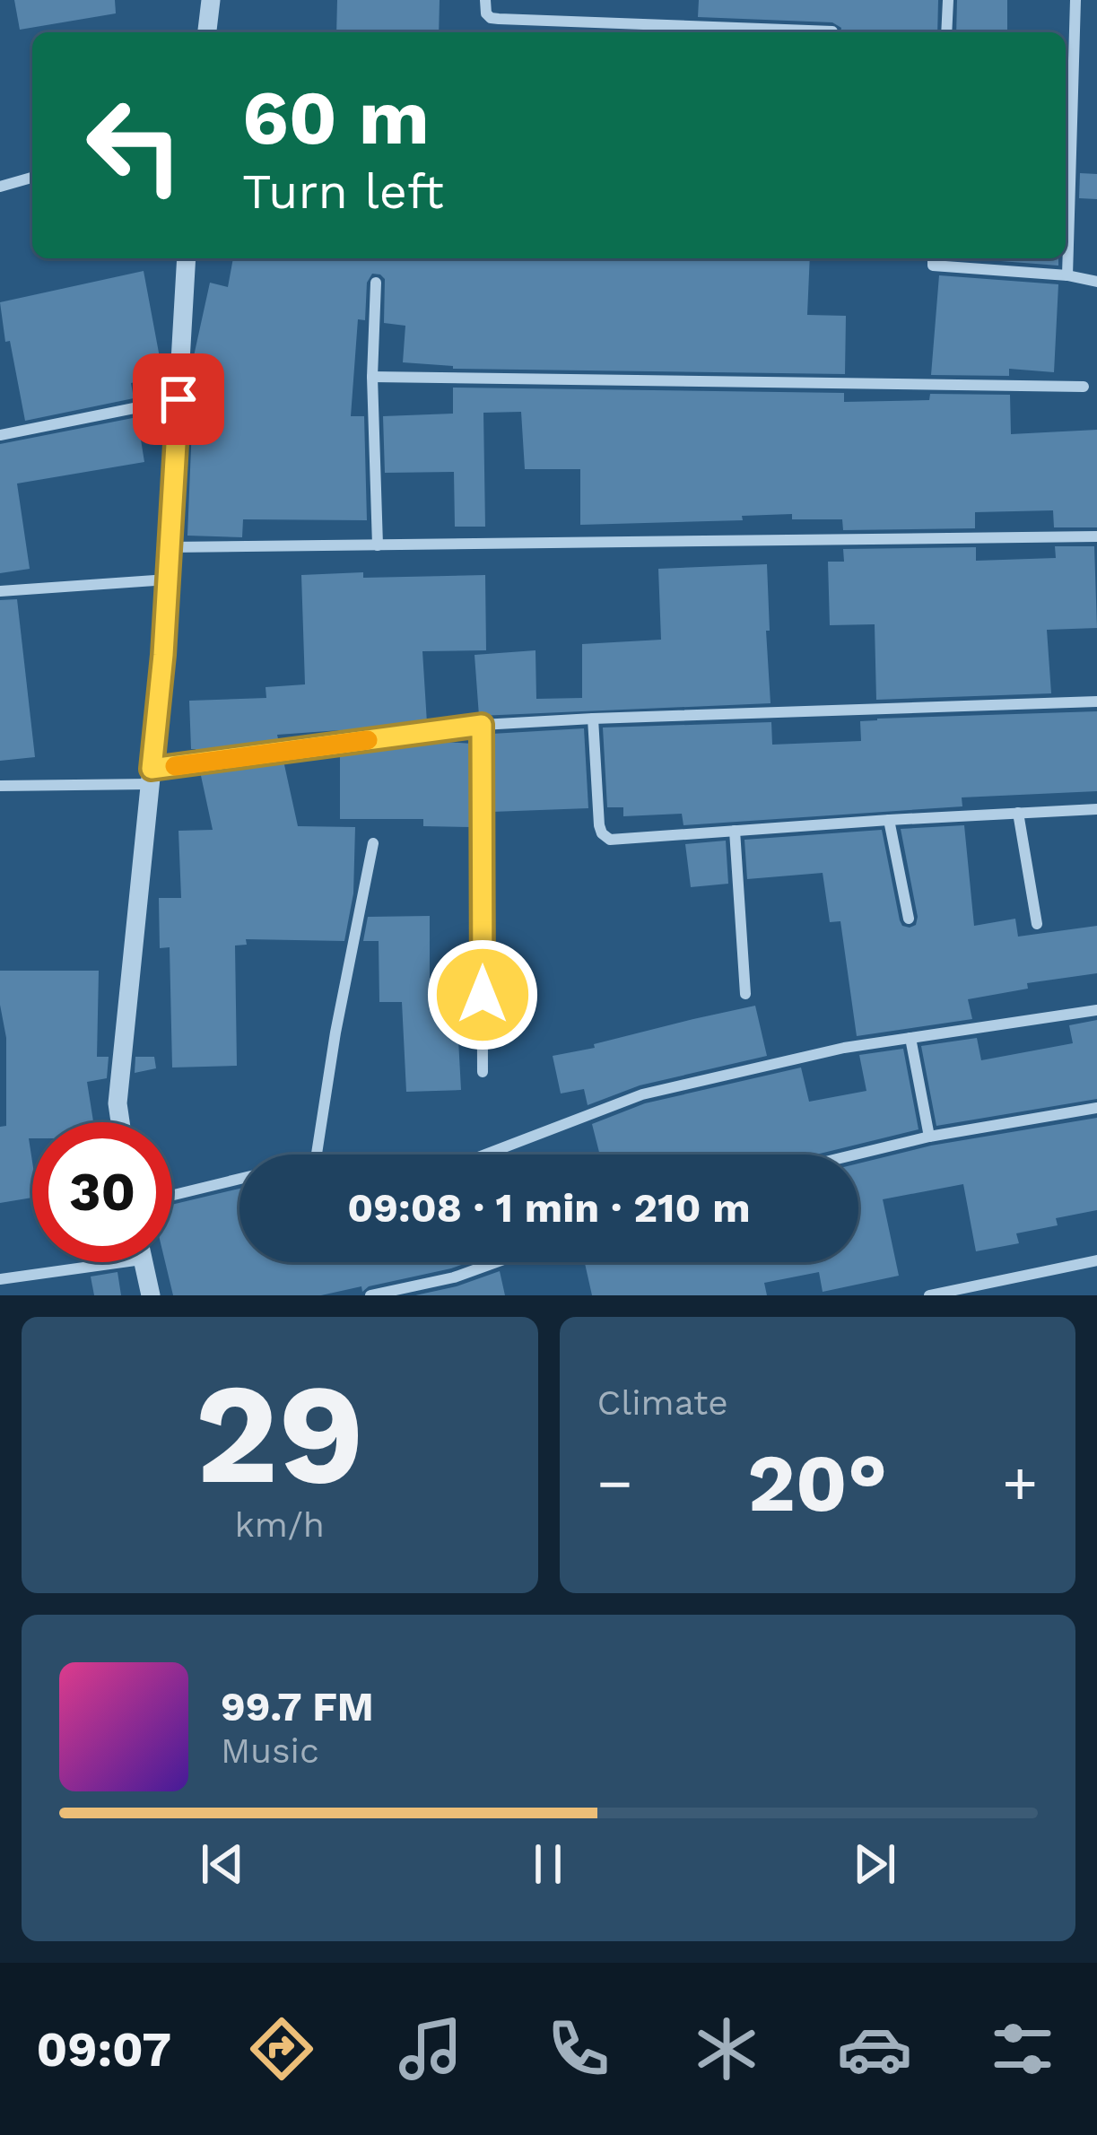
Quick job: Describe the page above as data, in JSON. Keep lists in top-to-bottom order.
{
  "page": {
    "turn": ["60 m", "Turn left"],
    "limit": "30",
    "trip": "09:08 · 1 min · 210 m",
    "tile": [
      ["29", "km/h"],
      "Climate"
    ],
    "heat": ["−", "20°", "+"],
    "song": ["99.7 FM", "Music"],
    "tabs": "09:07"
  }
}
